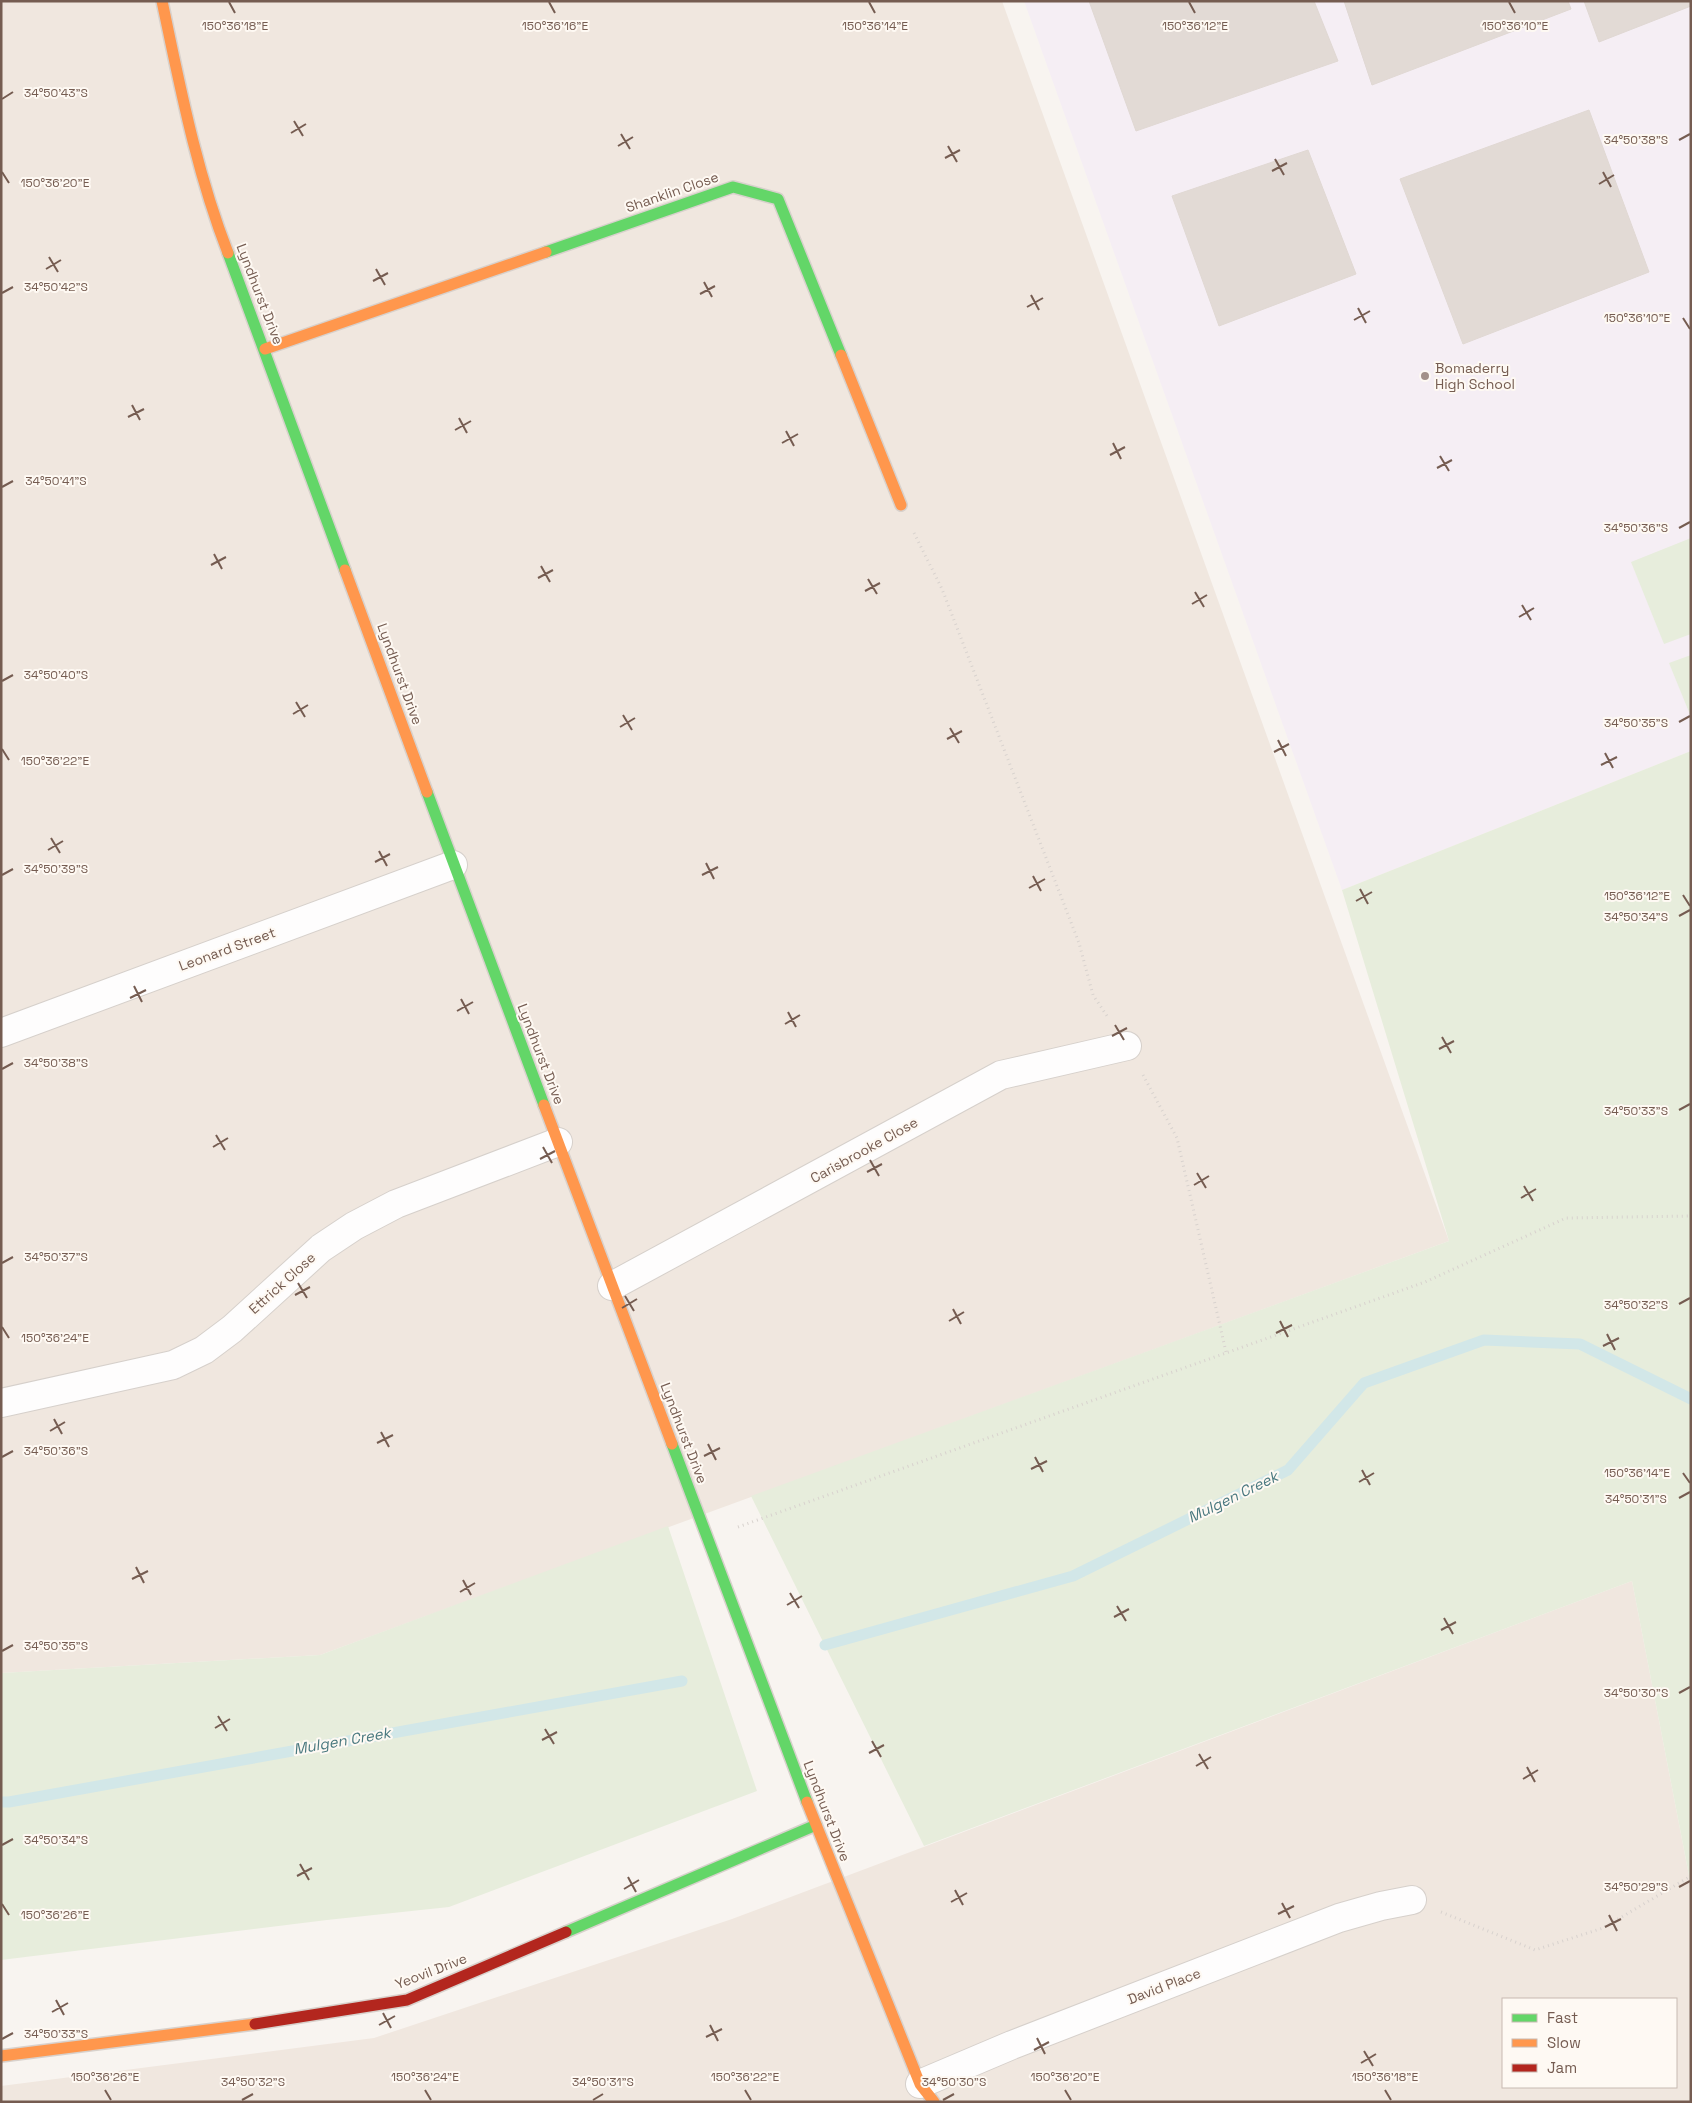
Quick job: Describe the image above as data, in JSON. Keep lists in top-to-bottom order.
{
  "streets": {
    "street": [
      "Shanklin Close",
      "Lyndhurst Drive",
      "Leonard Street",
      "Carisbrooke Close",
      "Ettrick Close",
      "Yeovil Drive",
      "David Place"
    ]
  },
  "crossings": [
    ["Shanklin Close", "Lyndhurst Drive"],
    ["Lyndhurst Drive", "Leonard Street"],
    ["Lyndhurst Drive", "Carisbrooke Close"],
    ["Lyndhurst Drive", "Ettrick Close"],
    ["Lyndhurst Drive", "Yeovil Drive"],
    ["Lyndhurst Drive", "David Place"]
  ],
  "water": ["Mulgen Creek"],
  "places": ["Bomaderry High School"],
  "legend": ["Fast", "Slow", "Jam"],
  "coordinates": [
    "150°36'18\"E",
    "150°36'16\"E",
    "150°36'14\"E",
    "150°36'12\"E",
    "150°36'10\"E",
    "34°50'43\"S",
    "34°50'38\"S",
    "150°36'20\"E",
    "34°50'42\"S",
    "34°50'41\"S",
    "34°50'36\"S",
    "34°50'40\"S",
    "34°50'35\"S",
    "150°36'22\"E",
    "34°50'39\"S",
    "34°50'34\"S",
    "34°50'33\"S",
    "34°50'37\"S",
    "34°50'32\"S",
    "150°36'24\"E",
    "34°50'31\"S",
    "34°50'30\"S",
    "34°50'29\"S",
    "150°36'26\"E"
  ]
}
